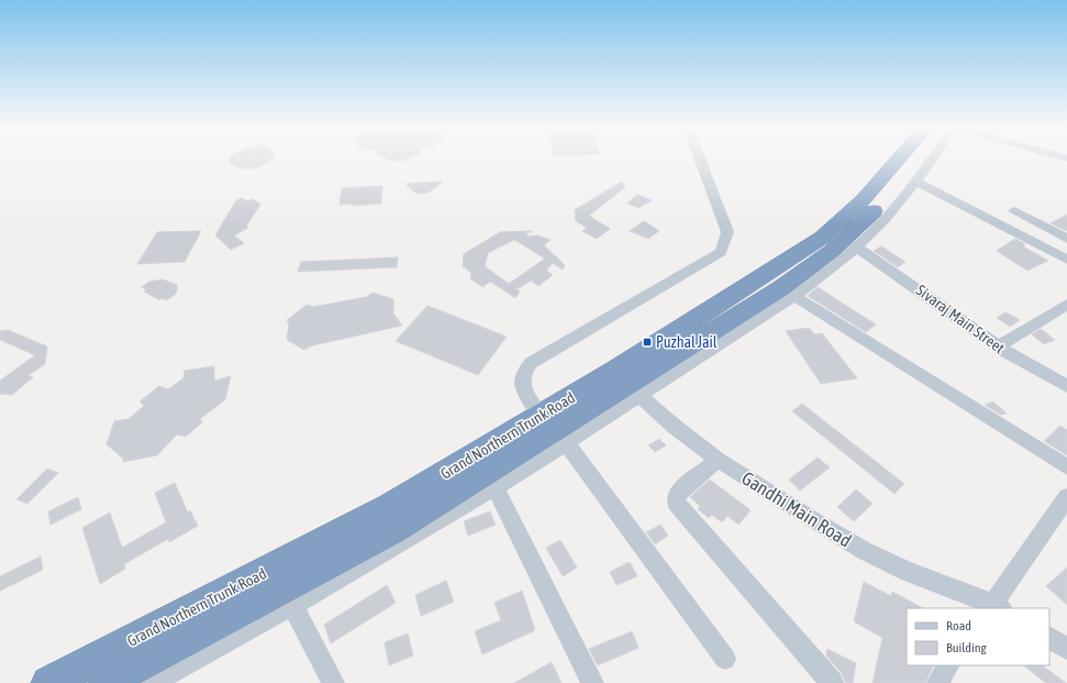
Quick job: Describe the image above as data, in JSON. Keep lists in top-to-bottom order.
{
  "streets": {
    "highway": ["Grand Northern Trunk Road"],
    "street": ["Sivaraj Main Street", "Gandhi Main Road"]
  },
  "crossings": [
    ["Grand Northern Trunk Road", "Gandhi Main Road"]
  ],
  "places": {
    "transit": ["Puzhal Jail"]
  },
  "legend": ["Road", "Building"]
}
